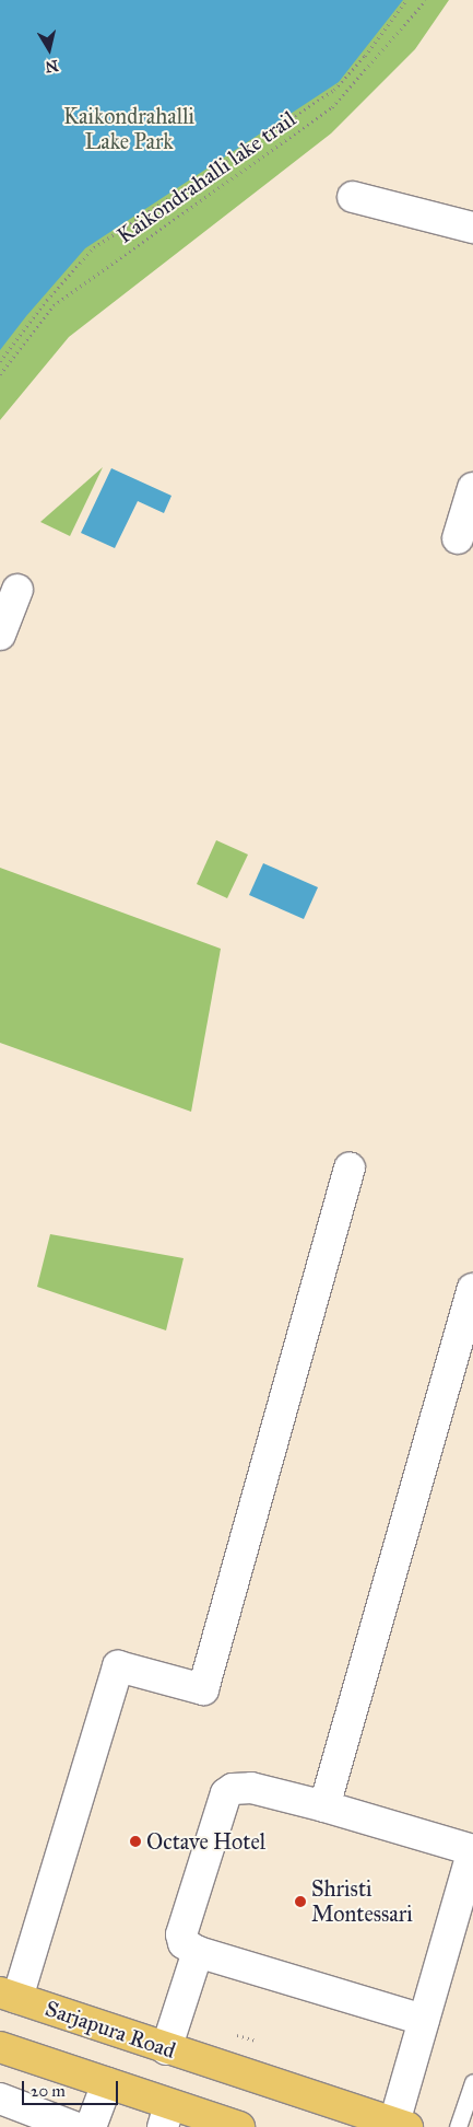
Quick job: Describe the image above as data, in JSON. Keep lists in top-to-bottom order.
{
  "streets": {
    "main road": ["Sarjapura Road"],
    "path": ["Kaikondrahalli lake trail"]
  },
  "parks": ["Kaikondrahalli Lake Park"],
  "places": ["Octave Hotel", "Shristi Montessari"],
  "scale_bar": "20 m",
  "north": "bottom"
}
